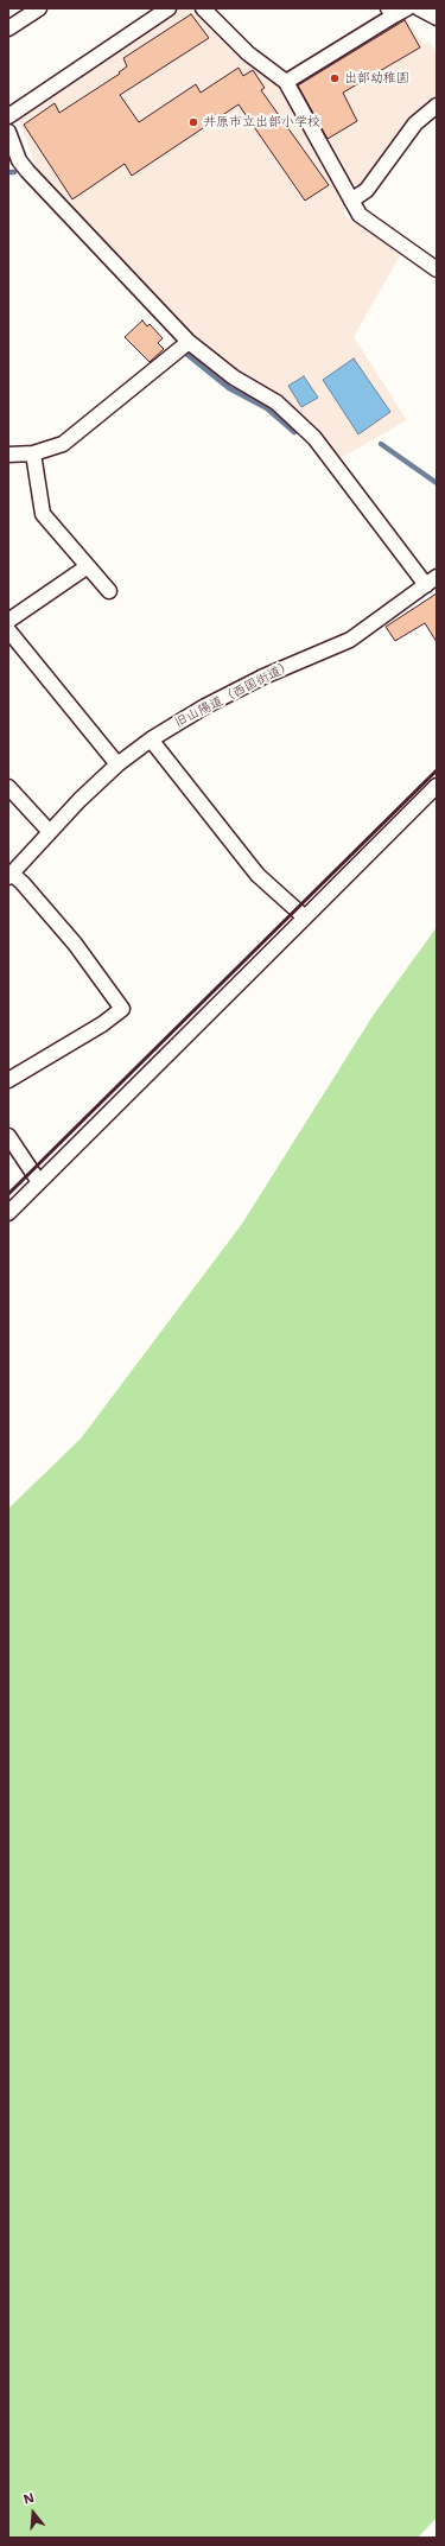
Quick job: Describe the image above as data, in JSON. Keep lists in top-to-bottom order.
{
  "streets": {
    "street": ["旧山陽道（西国街道）"]
  },
  "places": ["出部幼稚園", "井原市立出部小学校"],
  "north": "top"
}
